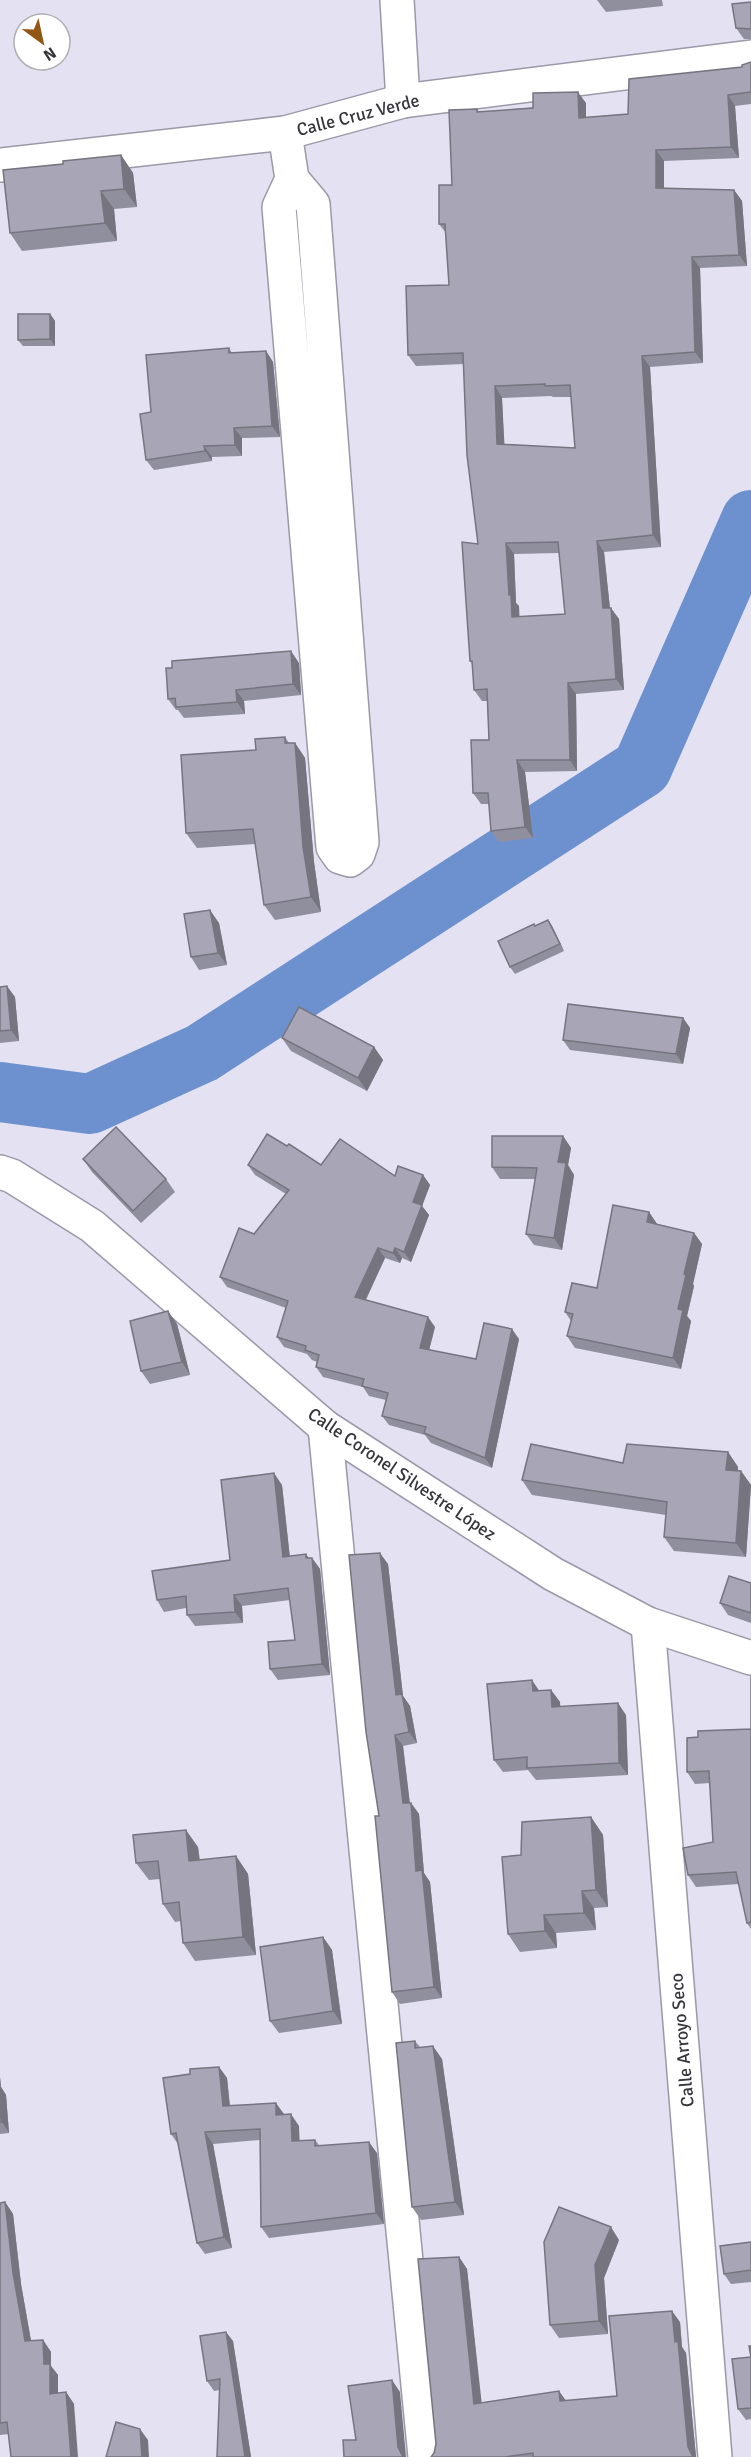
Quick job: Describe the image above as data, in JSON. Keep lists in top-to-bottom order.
{
  "streets": {
    "street": ["Calle Cruz Verde", "Calle Coronel Silvestre López", "Calle Arroyo Seco"]
  },
  "crossings": [
    ["Calle Coronel Silvestre López", "Calle Arroyo Seco"]
  ],
  "north": "bottom right"
}
